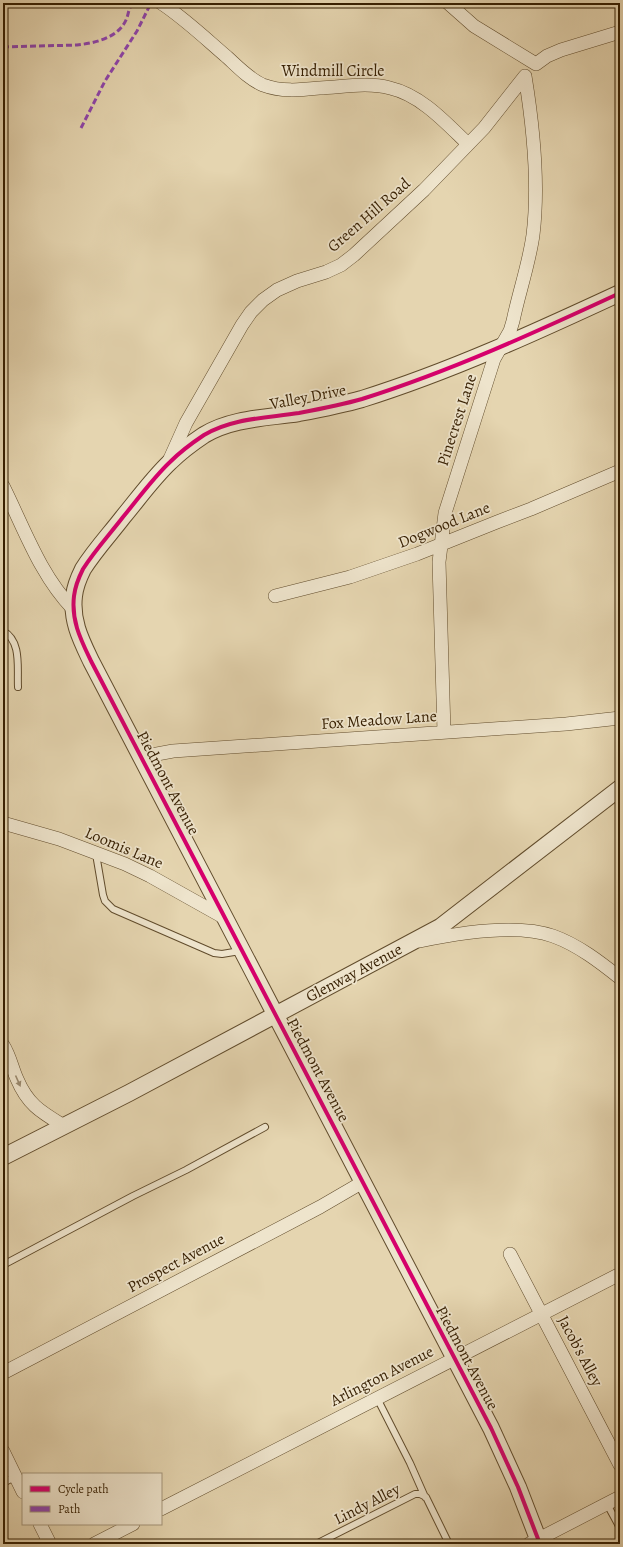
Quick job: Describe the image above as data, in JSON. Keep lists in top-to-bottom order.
{
  "streets": {
    "street": [
      "Windmill Circle",
      "Green Hill Road",
      "Valley Drive",
      "Pinecrest Lane",
      "Dogwood Lane",
      "Fox Meadow Lane",
      "Piedmont Avenue",
      "Loomis Lane",
      "Glenway Avenue",
      "Prospect Avenue",
      "Jacob's Alley",
      "Arlington Avenue"
    ],
    "lane": ["Lindy Alley"]
  },
  "crossings": [
    ["Windmill Circle", "Green Hill Road"],
    ["Green Hill Road", "Valley Drive"],
    ["Green Hill Road", "Pinecrest Lane"],
    ["Valley Drive", "Pinecrest Lane"],
    ["Valley Drive", "Piedmont Avenue"],
    ["Pinecrest Lane", "Dogwood Lane"],
    ["Pinecrest Lane", "Fox Meadow Lane"],
    ["Fox Meadow Lane", "Piedmont Avenue"],
    ["Piedmont Avenue", "Loomis Lane"],
    ["Piedmont Avenue", "Glenway Avenue"],
    ["Piedmont Avenue", "Prospect Avenue"],
    ["Piedmont Avenue", "Arlington Avenue"],
    ["Jacob's Alley", "Arlington Avenue"]
  ],
  "legend": ["Cycle path", "Path"]
}
